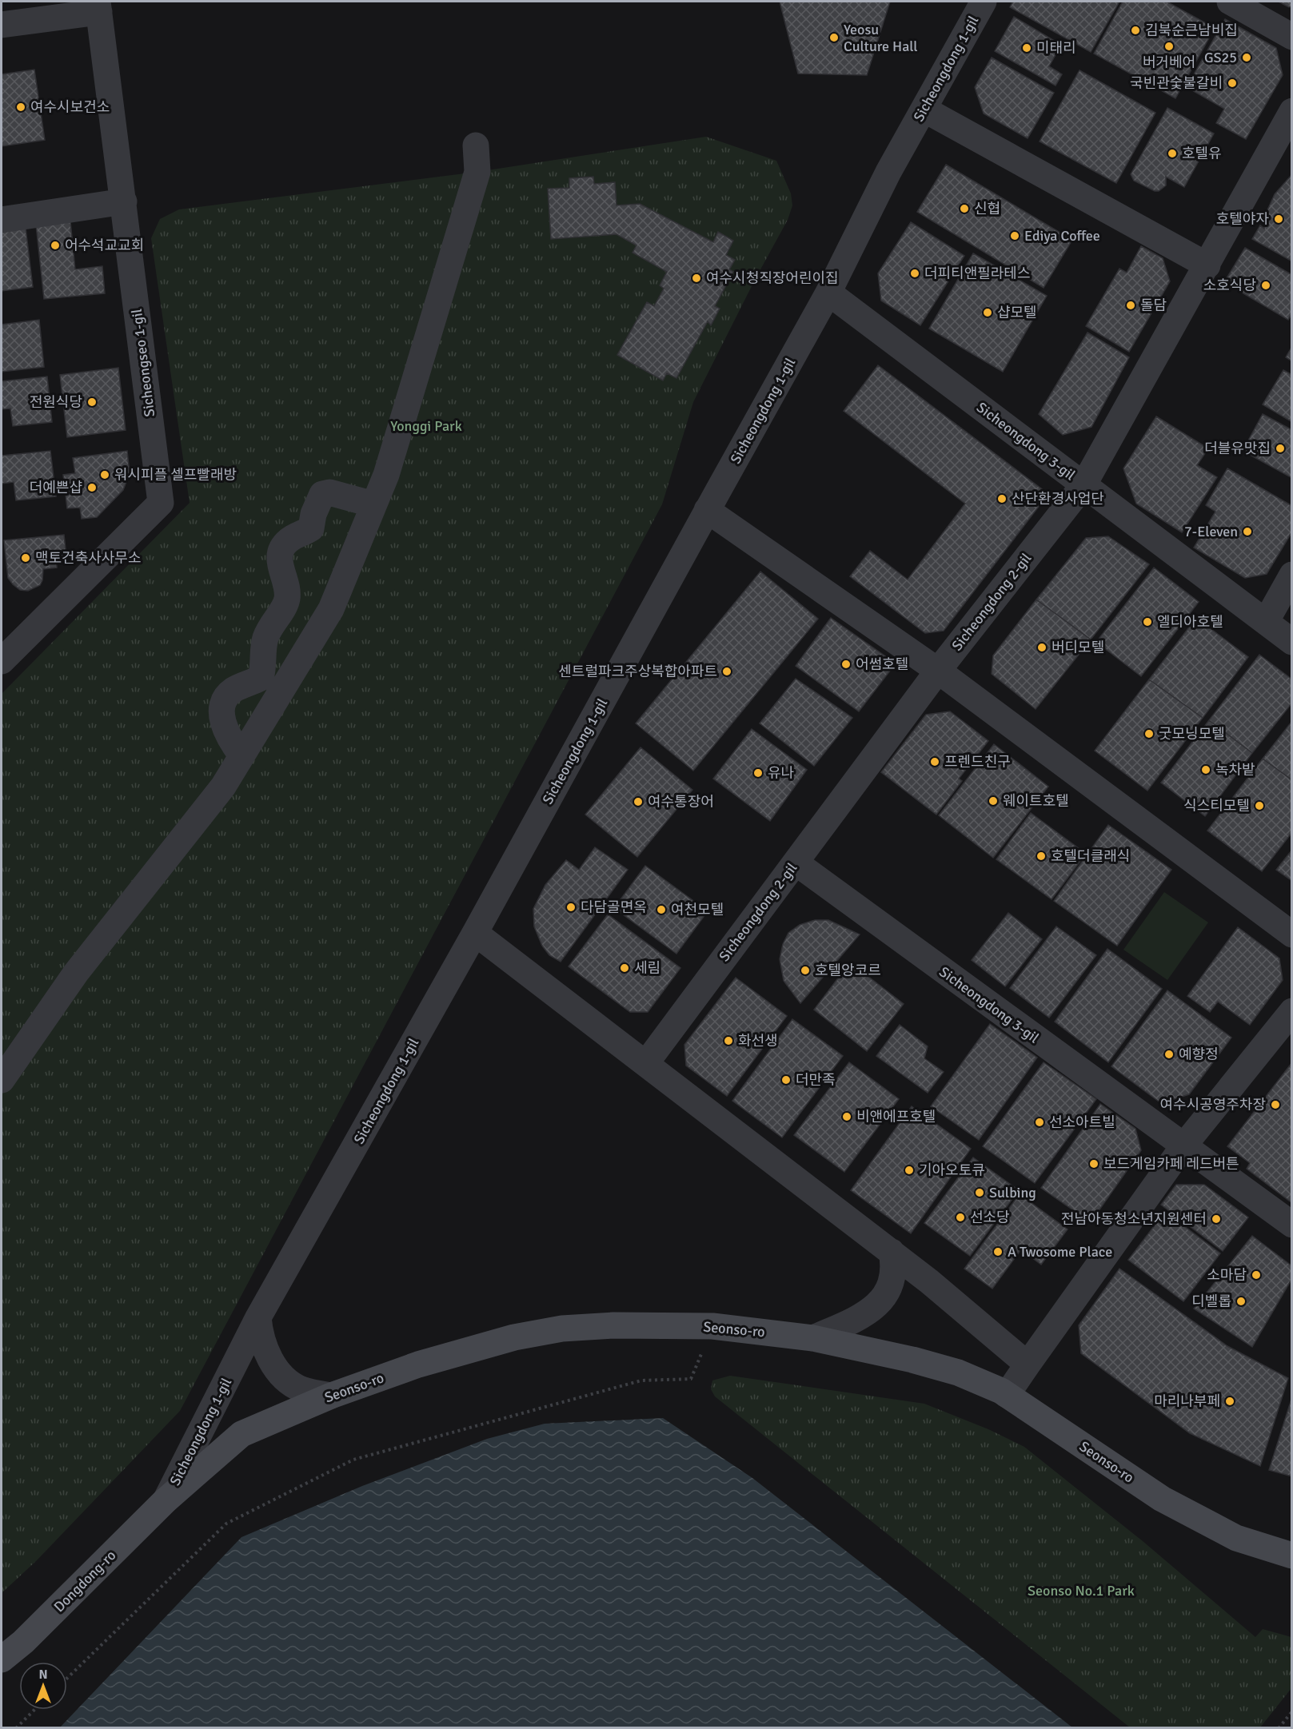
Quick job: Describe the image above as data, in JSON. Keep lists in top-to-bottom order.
{
  "streets": {
    "street": [
      "Sicheongdong 1-gil",
      "Sicheongseo 1-gil",
      "Sicheongdong 3-gil",
      "Sicheongdong 2-gil",
      "Seonso-ro",
      "Dongdong-ro"
    ]
  },
  "crossings": [
    ["Sicheongdong 1-gil", "Sicheongdong 3-gil"],
    ["Sicheongdong 1-gil", "Seonso-ro"],
    ["Sicheongdong 1-gil", "Dongdong-ro"],
    ["Sicheongdong 3-gil", "Sicheongdong 2-gil"],
    ["Seonso-ro", "Dongdong-ro"]
  ],
  "parks": ["Yonggi Park", "Seonso No.1 Park"],
  "places": [
    "김북순큰남비집",
    "Yeosu Culture Hall",
    "버거베어",
    "미태리",
    "GS25",
    "국빈관숯불갈비",
    "여수시보건소",
    "호텔유",
    "신협",
    "호텔야자",
    "Ediya Coffee",
    "어수석교교회",
    "더피티앤필라테스",
    "여수시청직장어린이집",
    "소호식당",
    "돌담",
    "샵모텔",
    "전원식당",
    "더블유맛집",
    "워시피플 셀프빨래방",
    "더예쁜샵",
    "산단환경사업단",
    "7-Eleven",
    "맥토건축사사무소",
    "엘디아호텔",
    "버디모텔",
    "어썸호텔",
    "센트럴파크주상복합아파트",
    "굿모닝모텔",
    "프렌드친구",
    "녹차밭",
    "유나",
    "웨이트호텔",
    "여수통장어",
    "식스티모텔",
    "호텔더클래식",
    "다담골면옥",
    "여천모텔",
    "세림",
    "호텔앙코르",
    "화선생",
    "예향정",
    "더만족",
    "여수시공영주차장",
    "비앤에프호텔",
    "선소아트빌",
    "보드게임카페 레드버튼",
    "기아오토큐",
    "Sulbing",
    "선소당",
    "전남아동청소년지원센터",
    "A Twosome Place",
    "소마담",
    "디벨롭",
    "마리나부페"
  ],
  "north": "top"
}
